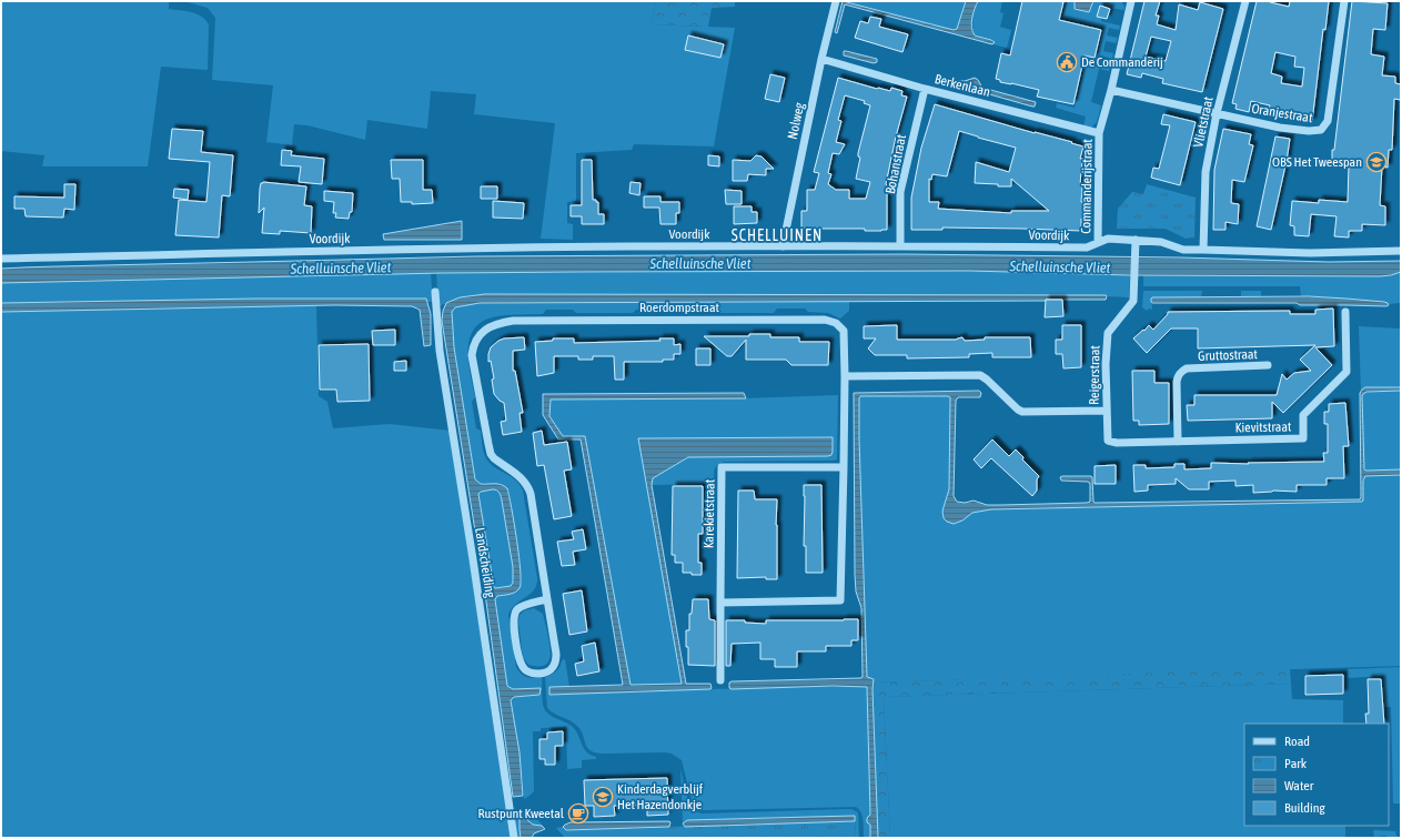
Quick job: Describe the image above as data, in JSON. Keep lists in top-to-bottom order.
{
  "streets": {
    "street": [
      "Berkenlaan",
      "Oranjestraat",
      "Nolweg",
      "Vlietstraat",
      "Bohanstraat",
      "Commanderijstraat",
      "Voordijk",
      "Roerdompstraat",
      "Gruttostraat",
      "Reigerstraat",
      "Kievitstraat",
      "Karekietstraat",
      "Landscheiding"
    ]
  },
  "crossings": [
    ["Berkenlaan", "Nolweg"],
    ["Berkenlaan", "Bohanstraat"],
    ["Berkenlaan", "Commanderijstraat"],
    ["Oranjestraat", "Vlietstraat"],
    ["Oranjestraat", "Commanderijstraat"],
    ["Nolweg", "Voordijk"],
    ["Vlietstraat", "Voordijk"],
    ["Bohanstraat", "Voordijk"],
    ["Commanderijstraat", "Voordijk"],
    ["Voordijk", "Reigerstraat"],
    ["Gruttostraat", "Kievitstraat"],
    ["Reigerstraat", "Kievitstraat"]
  ],
  "districts": ["SCHELLUINEN"],
  "water": ["Schelluinsche Vliet"],
  "places": {
    "public building": ["De Commanderij"],
    "school or university": ["OBS Het Tweespan", "Kinderdagverblijf Het Hazendonkje"],
    "cafe": ["Rustpunt Kweetal"]
  },
  "legend": [
    "Road",
    "Park",
    "Water",
    "Building"
  ]
}
